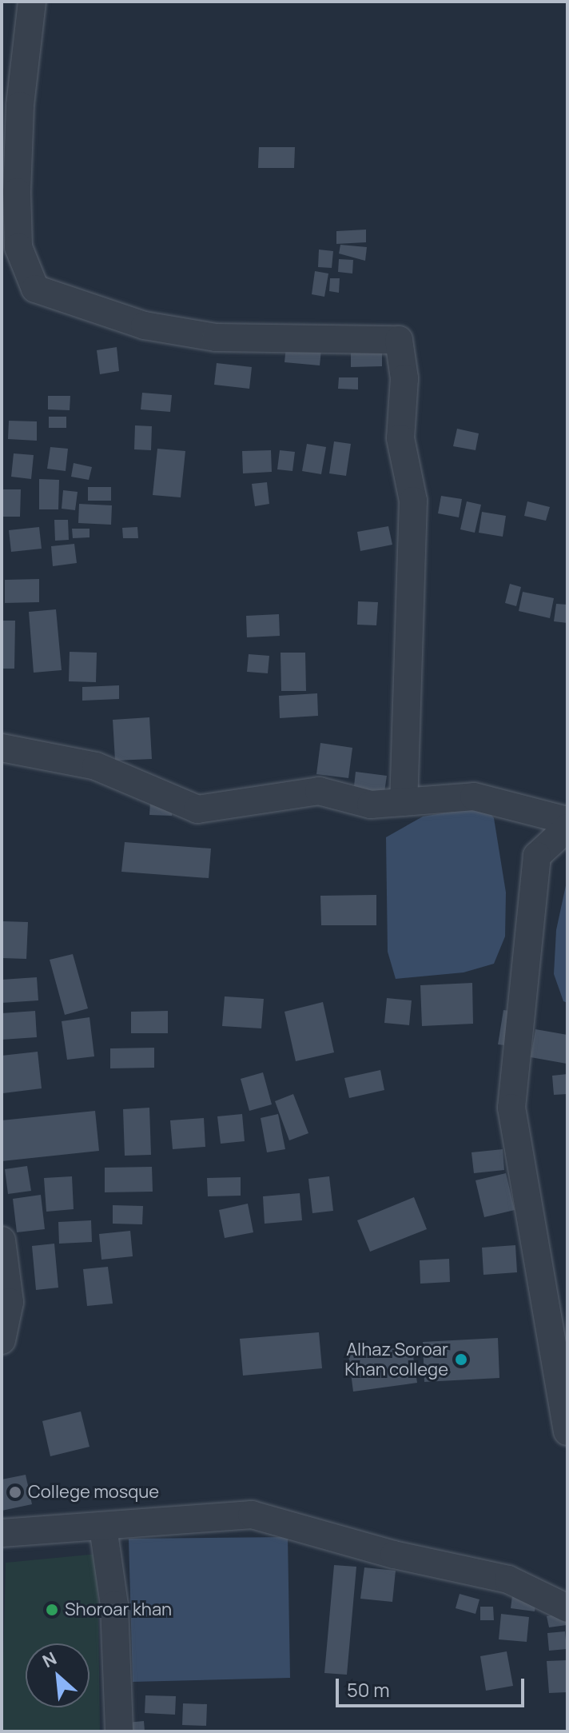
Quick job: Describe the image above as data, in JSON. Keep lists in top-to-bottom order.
{
  "places": ["Alhaz Soroar Khan college", "College mosque", "Shoroar khan"],
  "scale_bar": "50 m",
  "north": "top left"
}
